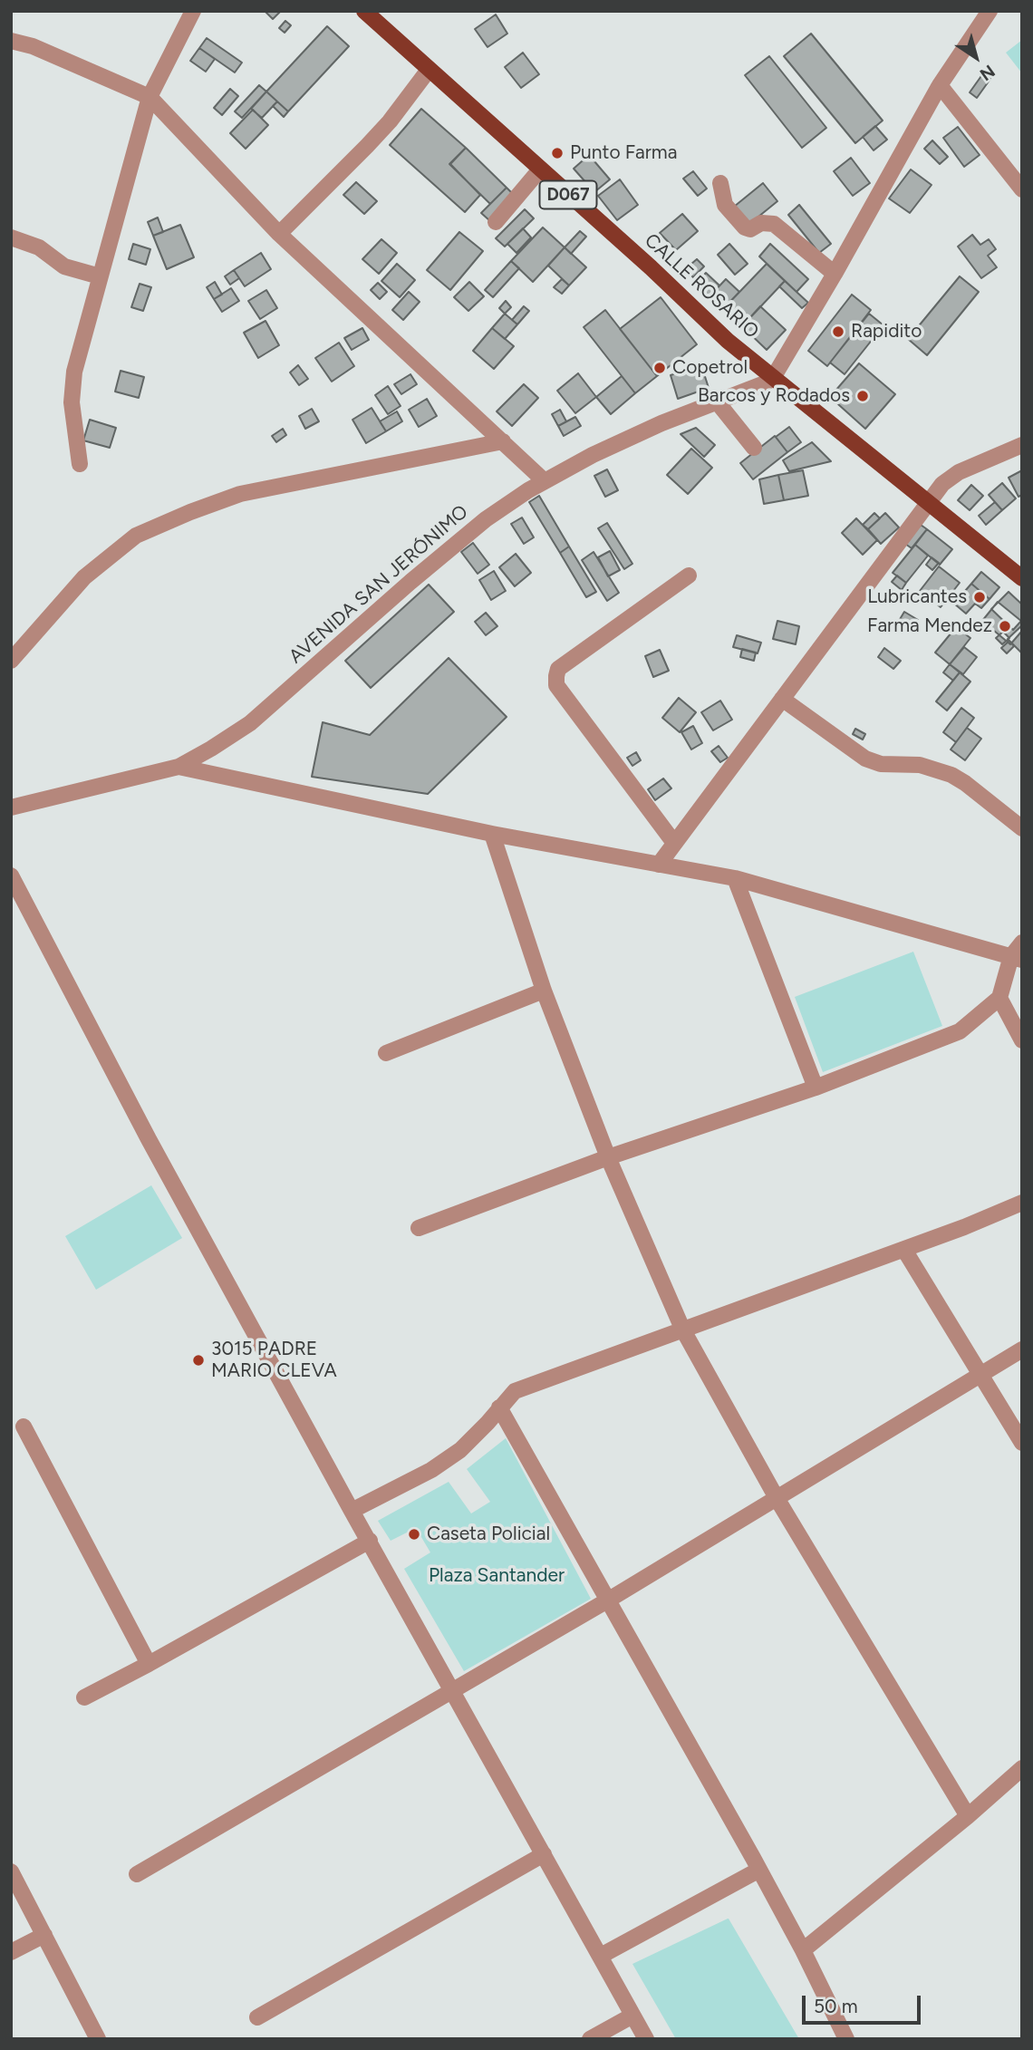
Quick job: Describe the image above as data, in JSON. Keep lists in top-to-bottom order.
{
  "streets": {
    "main road": ["D067", "CALLE ROSARIO"],
    "street": ["AVENIDA SAN JERÓNIMO"]
  },
  "crossings": [
    ["CALLE ROSARIO", "AVENIDA SAN JERÓNIMO"]
  ],
  "parks": ["Plaza Santander"],
  "places": [
    "Punto Farma",
    "Rapidito",
    "Copetrol",
    "Barcos y Rodados",
    "Lubricantes",
    "Farma Mendez",
    "3015 PADRE MARIO CLEVA",
    "Caseta Policial"
  ],
  "scale_bar": "50 m",
  "north": "bottom right"
}
